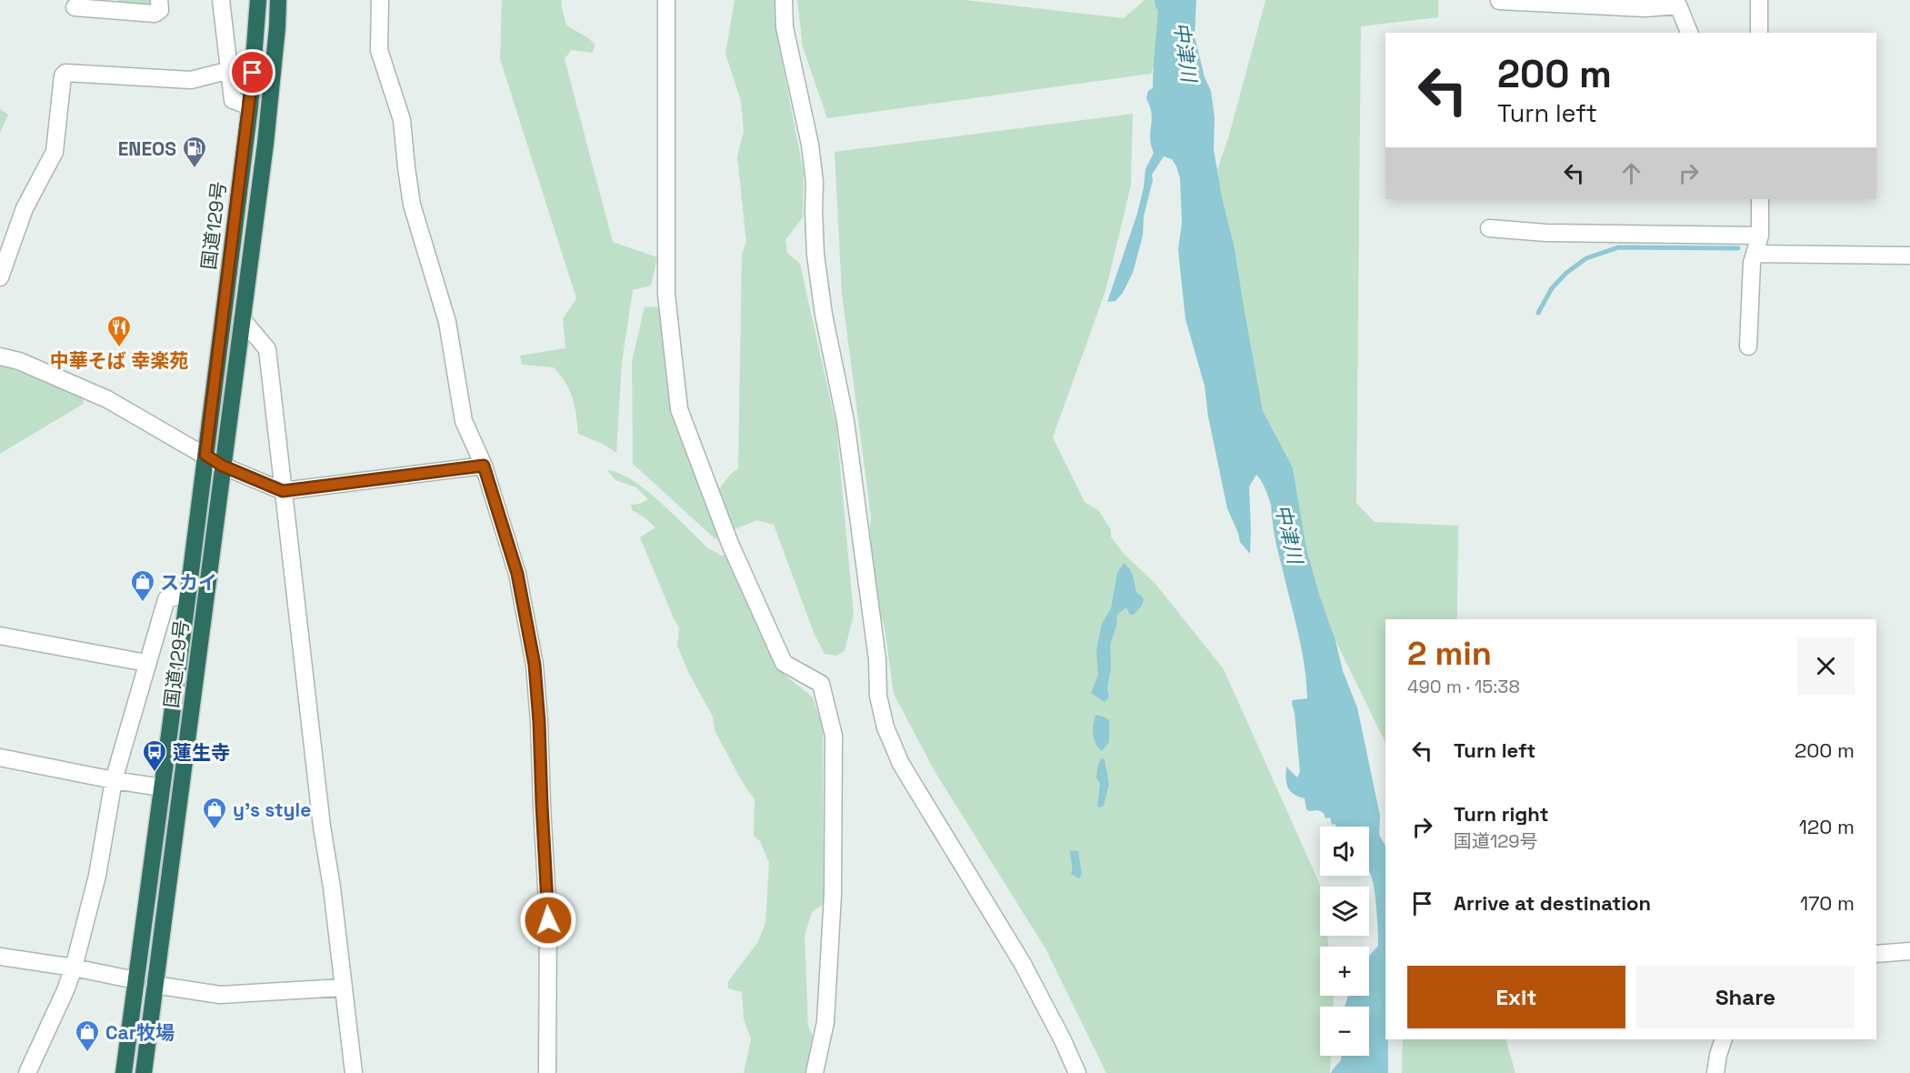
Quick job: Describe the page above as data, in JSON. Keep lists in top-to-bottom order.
{
  "streets": {
    "highway": ["国道129号"]
  },
  "water": ["中津川"],
  "places": {
    "fuel station": ["ENEOS"],
    "restaurant": ["中華そば 幸楽苑"],
    "shop": ["スカイ", "y's style", "Car牧場"],
    "bus stop": ["蓮生寺"]
  },
  "page": {
    "turn": ["200 m", "Turn left"],
    "heading": ["2 min", "490 m · 15:38"],
    "list": [
      {
        "name": "Turn left",
        "value": "200 m"
      },
      {
        "name": "Turn right",
        "note": "国道129号",
        "value": "120 m"
      },
      {
        "name": "Arrive at destination",
        "value": "170 m"
      }
    ],
    "map_buttons": ["+", "−"],
    "buttons": ["Exit", "Share"]
  }
}
